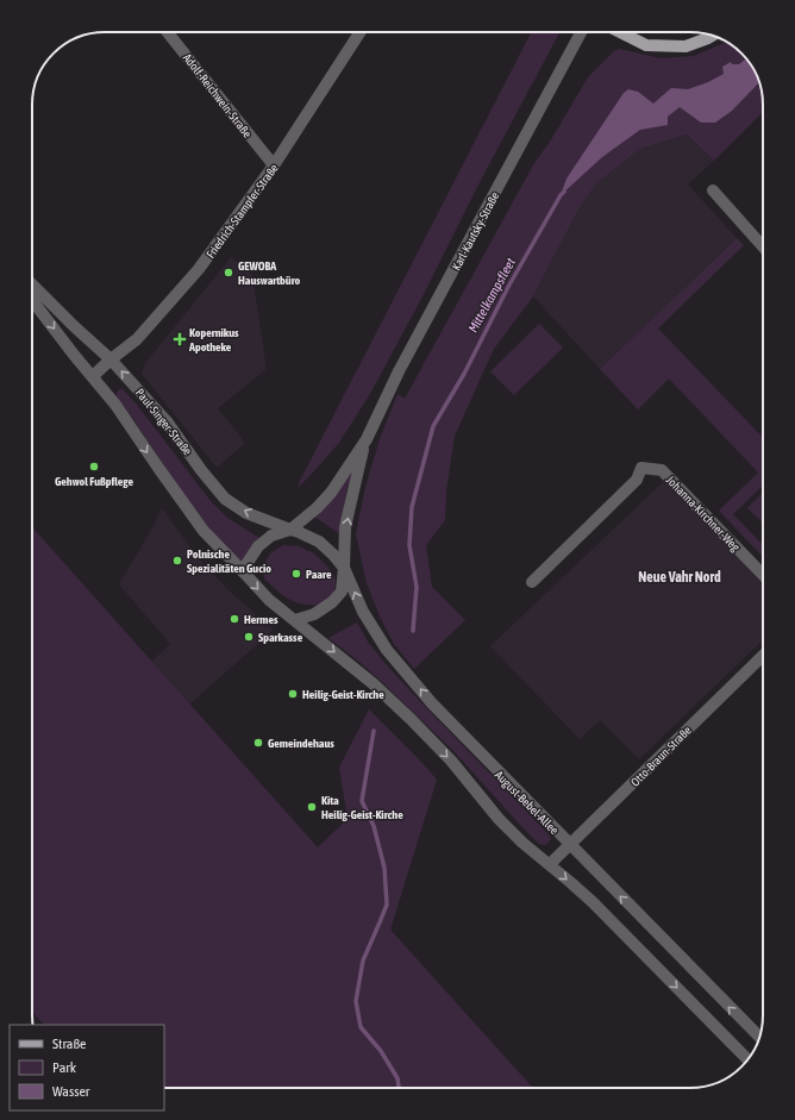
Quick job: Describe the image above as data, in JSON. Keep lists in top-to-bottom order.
{
  "streets": {
    "street": [
      "Adolf-Reichwein-Straße",
      "Friedrich-Stampfer-Straße",
      "Karl-Kautsky-Straße",
      "Paul-Singer-Straße",
      "Johanna-Kirchner-Weg",
      "Otto-Braun-Straße",
      "August-Bebel-Allee"
    ]
  },
  "crossings": [
    ["Adolf-Reichwein-Straße", "Friedrich-Stampfer-Straße"],
    ["Friedrich-Stampfer-Straße", "Paul-Singer-Straße"],
    ["Karl-Kautsky-Straße", "Paul-Singer-Straße"],
    ["Karl-Kautsky-Straße", "August-Bebel-Allee"],
    ["Paul-Singer-Straße", "August-Bebel-Allee"],
    ["Otto-Braun-Straße", "August-Bebel-Allee"]
  ],
  "districts": ["Neue Vahr Nord"],
  "water": ["Mittelkampsfleet"],
  "places": {
    "other": [
      "GEWOBA Hauswartbüro",
      "Gehwol Fußpflege",
      "Polnische Spezialitäten Gucio",
      "Paare",
      "Hermes",
      "Sparkasse",
      "Heilig-Geist-Kirche",
      "Gemeindehaus",
      "Kita Heilig-Geist-Kirche"
    ],
    "health": ["Kopernikus Apotheke"]
  },
  "legend": ["Straße", "Park", "Wasser"]
}
